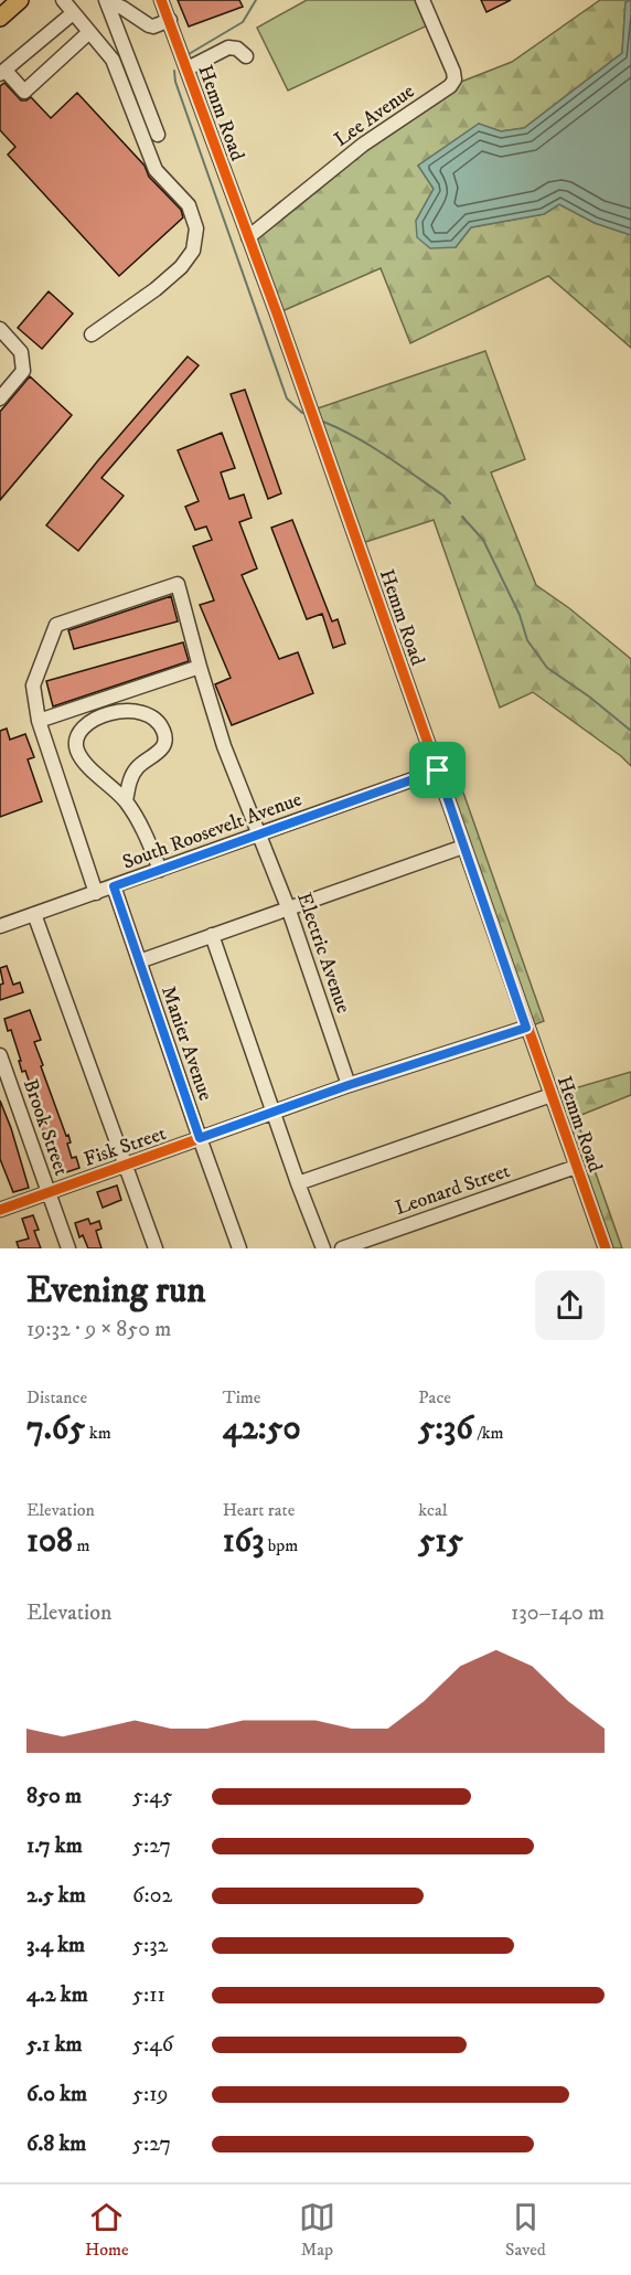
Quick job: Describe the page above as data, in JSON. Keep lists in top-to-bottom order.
{
  "streets": {
    "street": [
      "Hemm Road",
      "Lee Avenue",
      "South Roosevelt Avenue",
      "Electric Avenue",
      "Manier Avenue",
      "Brook Street",
      "Fisk Street",
      "Leonard Street"
    ]
  },
  "crossings": [
    ["Hemm Road", "Lee Avenue"],
    ["Hemm Road", "South Roosevelt Avenue"],
    ["Hemm Road", "Fisk Street"],
    ["Hemm Road", "Leonard Street"],
    ["South Roosevelt Avenue", "Electric Avenue"],
    ["South Roosevelt Avenue", "Manier Avenue"],
    ["Electric Avenue", "Fisk Street"],
    ["Manier Avenue", "Fisk Street"],
    ["Brook Street", "Fisk Street"]
  ],
  "page": {
    "heading": ["Evening run", "19:32 · 9 × 850 m"],
    "stats": [
      ["Distance", "7.65 km"],
      ["Time", "42:50"],
      ["Pace", "5:36 /km"],
      ["Elevation", "108 m"],
      ["Heart rate", "163 bpm"],
      ["kcal", "515"]
    ],
    "chart": ["Elevation", "130–140 m"],
    "list": [
      {
        "name": "850 m",
        "note": "5:45"
      },
      {
        "name": "1.7 km",
        "note": "5:27"
      },
      {
        "name": "2.5 km",
        "note": "6:02"
      },
      {
        "name": "3.4 km",
        "note": "5:32"
      },
      {
        "name": "4.2 km",
        "note": "5:11"
      },
      {
        "name": "5.1 km",
        "note": "5:46"
      },
      {
        "name": "6.0 km",
        "note": "5:19"
      },
      {
        "name": "6.8 km",
        "note": "5:27"
      }
    ],
    "tabs": ["Home", "Map", "Saved"]
  }
}
